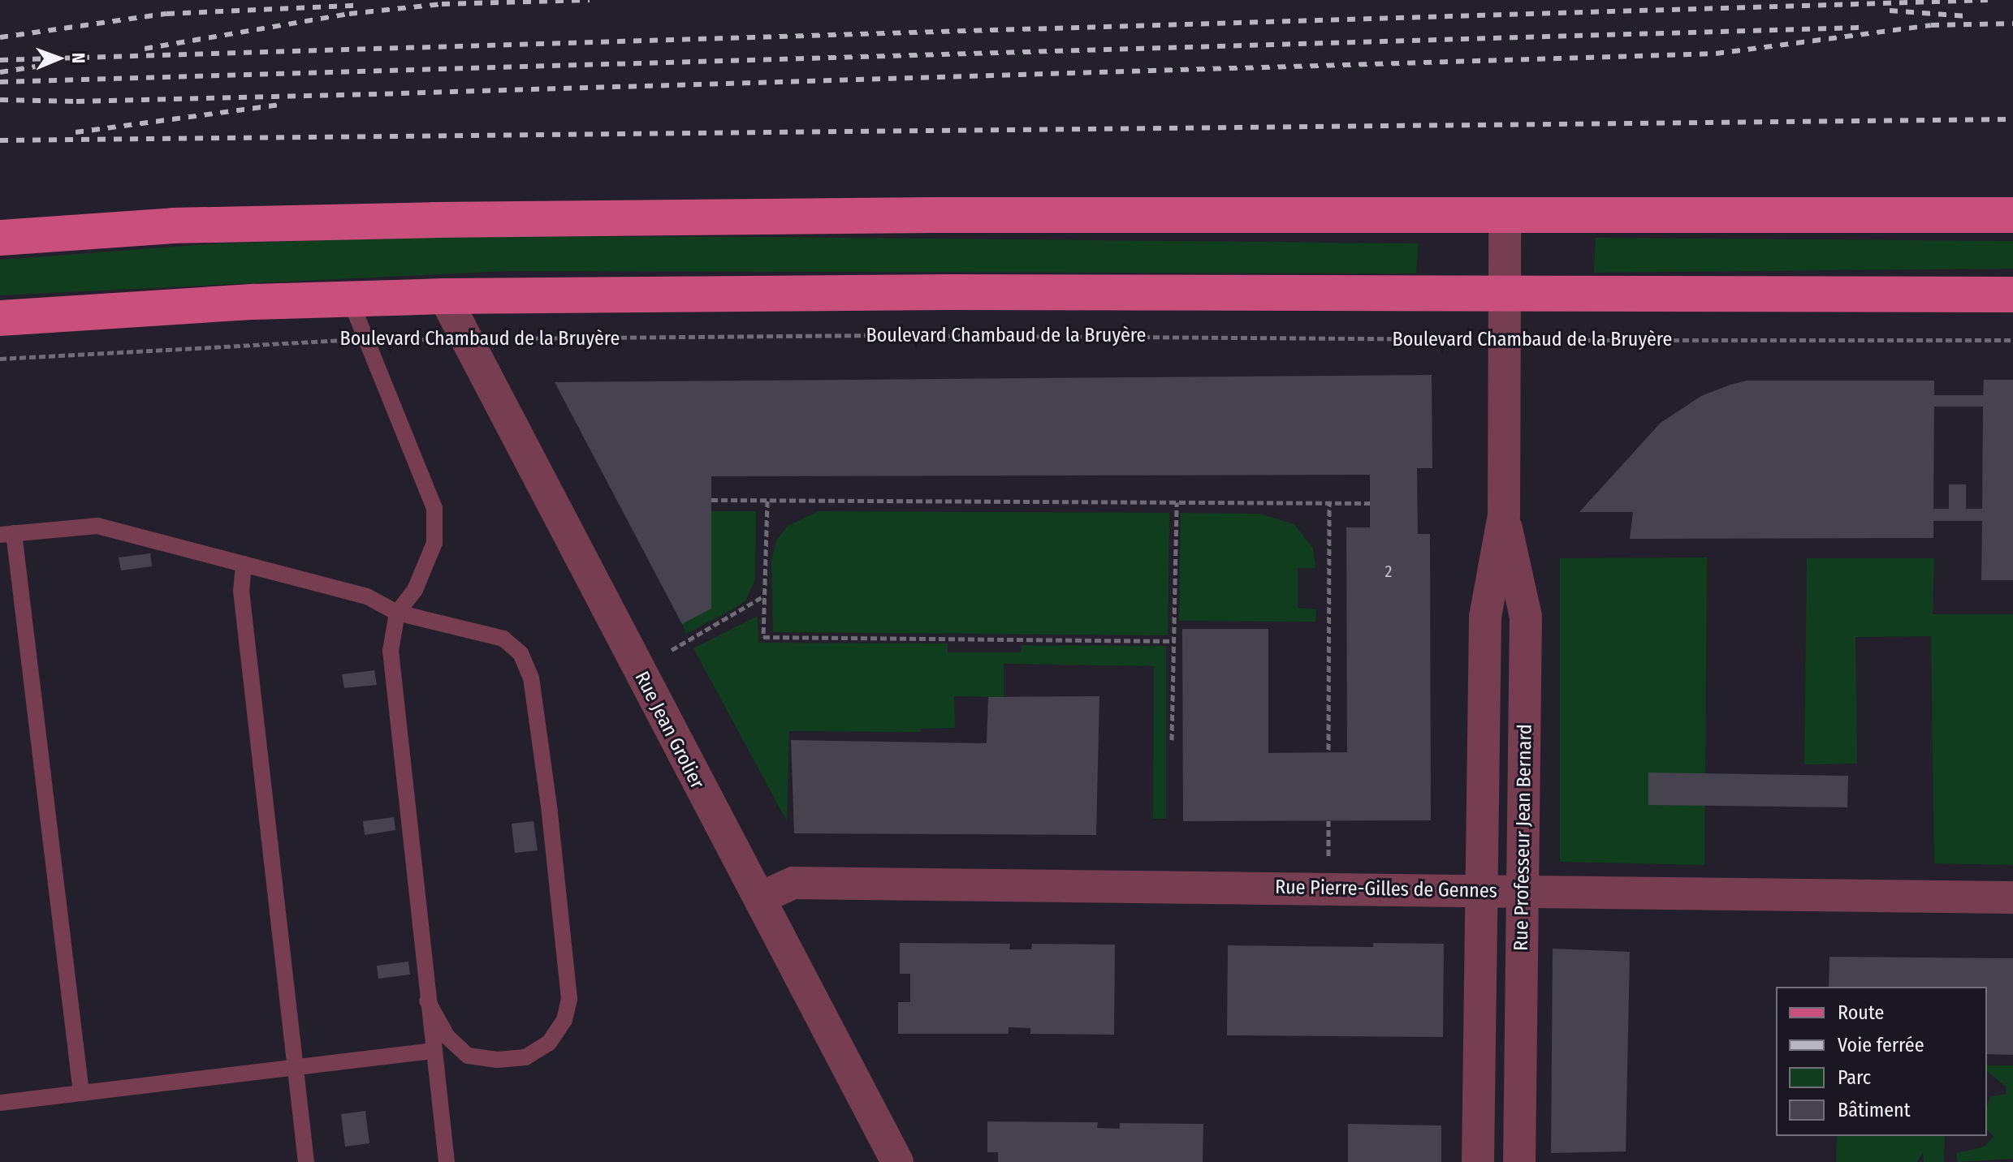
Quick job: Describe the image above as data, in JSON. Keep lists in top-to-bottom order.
{
  "streets": {
    "main road": ["Boulevard Chambaud de la Bruyère"],
    "street": ["Rue Jean Grolier", "Rue Professeur Jean Bernard", "Rue Pierre-Gilles de Gennes"]
  },
  "crossings": [
    ["Boulevard Chambaud de la Bruyère", "Rue Jean Grolier"],
    ["Boulevard Chambaud de la Bruyère", "Rue Professeur Jean Bernard"],
    ["Rue Jean Grolier", "Rue Pierre-Gilles de Gennes"],
    ["Rue Professeur Jean Bernard", "Rue Pierre-Gilles de Gennes"]
  ],
  "house_numbers": ["2"],
  "legend": [
    "Route",
    "Voie ferrée",
    "Parc",
    "Bâtiment"
  ],
  "north": "right"
}
